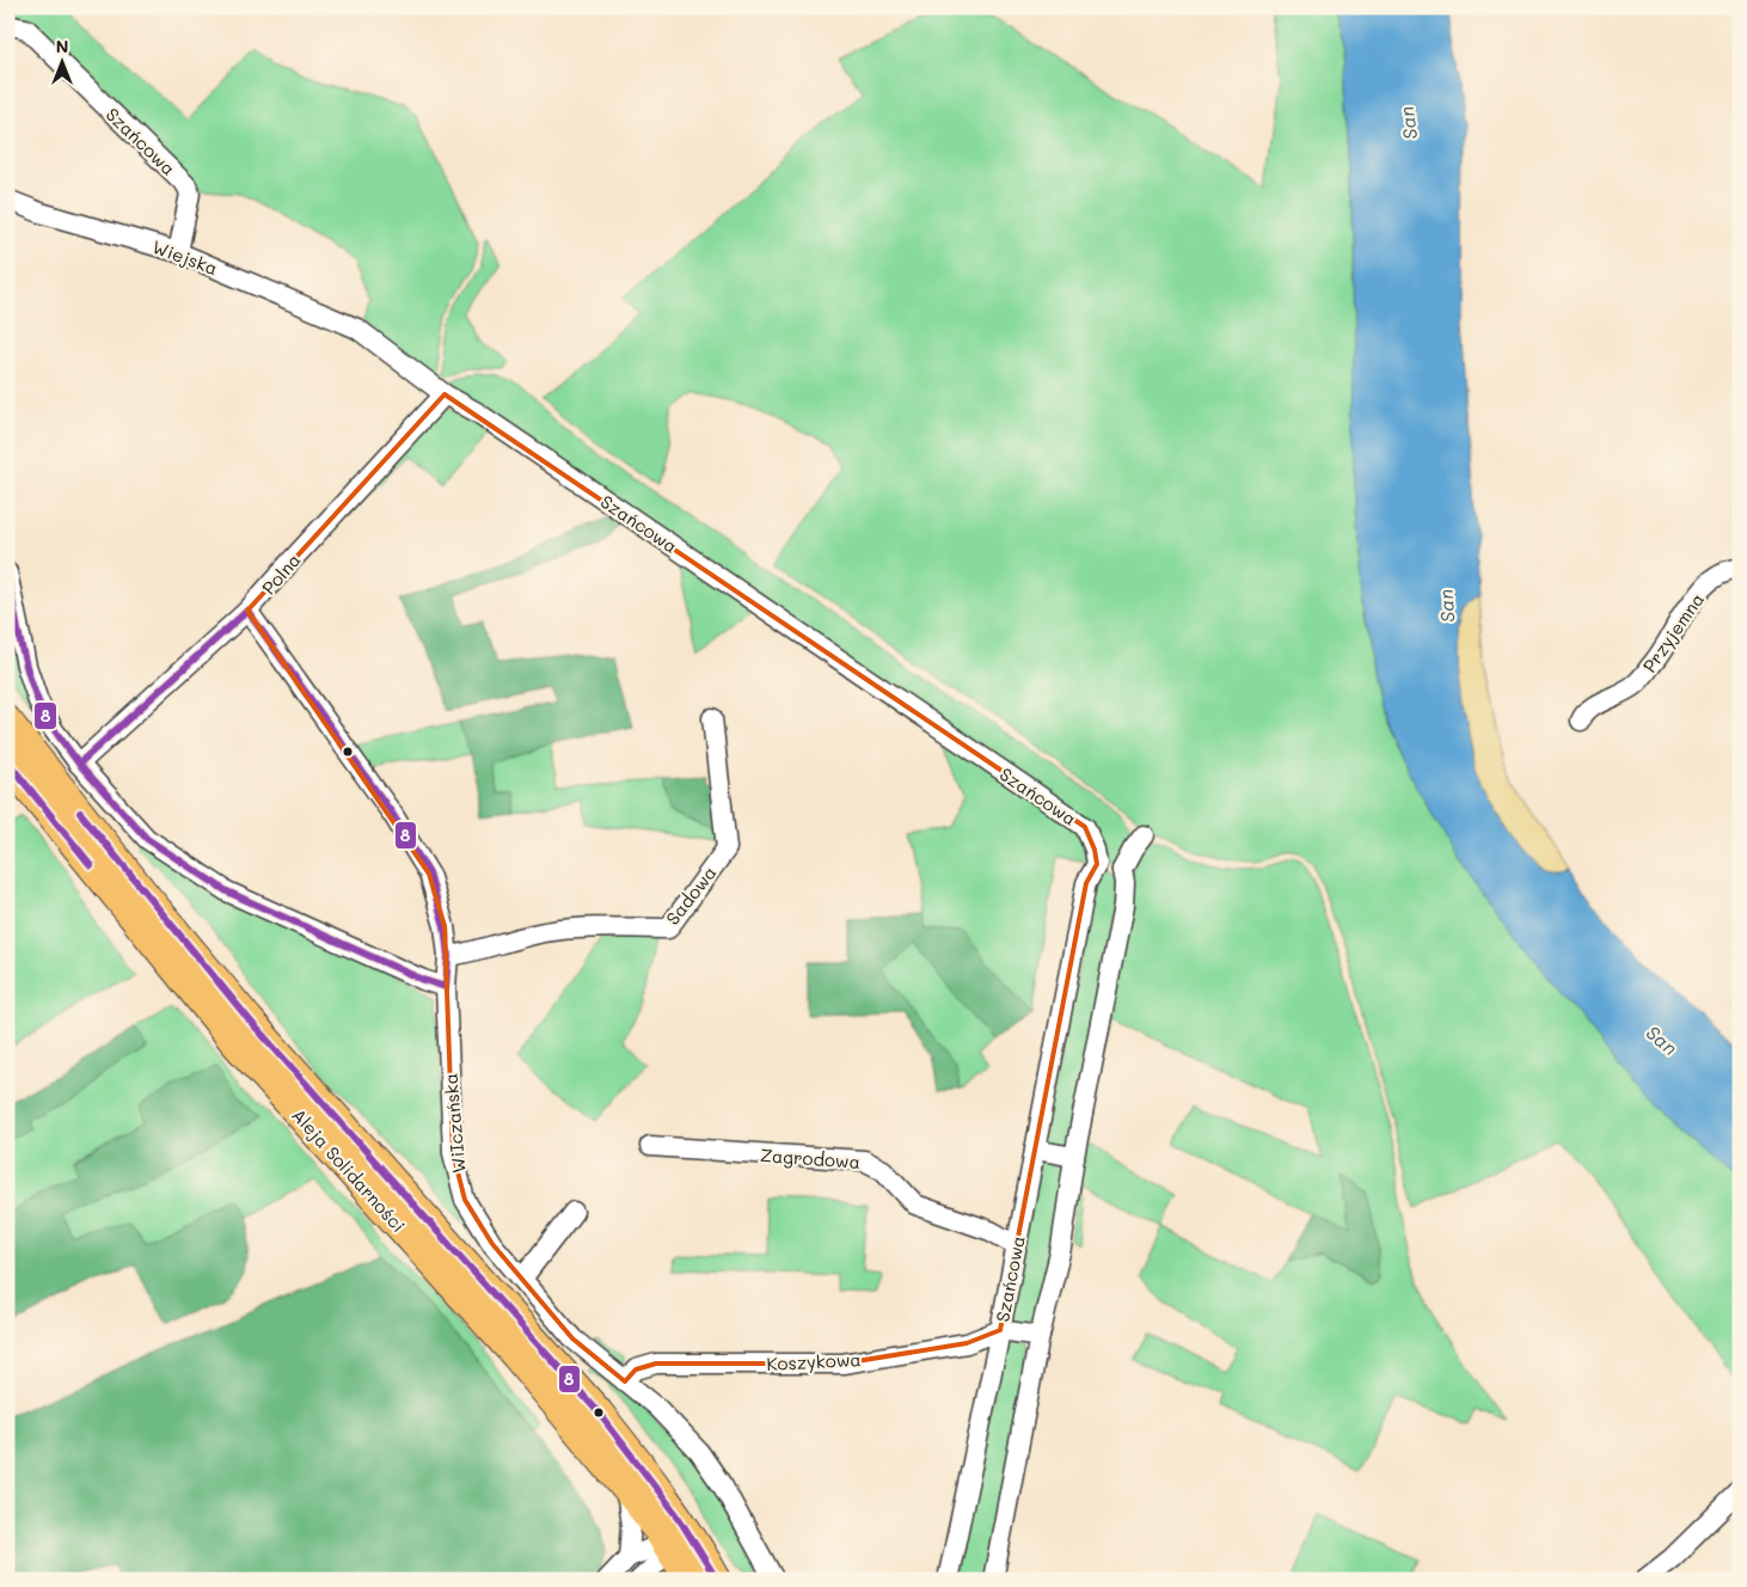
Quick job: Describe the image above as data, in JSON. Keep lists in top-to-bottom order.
{
  "streets": {
    "highway": ["Aleja Solidarności"],
    "street": [
      "Szańcowa",
      "Wiejska",
      "Polna",
      "Przyjemna",
      "Sadowa",
      "WiIczańska",
      "Zagrodowa",
      "Koszykowa"
    ]
  },
  "crossings": [
    ["Szańcowa", "Wiejska"],
    ["Szańcowa", "Polna"],
    ["Szańcowa", "Zagrodowa"],
    ["Szańcowa", "Koszykowa"],
    ["Polna", "WiIczańska"],
    ["Sadowa", "WiIczańska"],
    ["WiIczańska", "Koszykowa"]
  ],
  "water": ["San"],
  "lines": ["transit line 8"],
  "north": "top"
}
